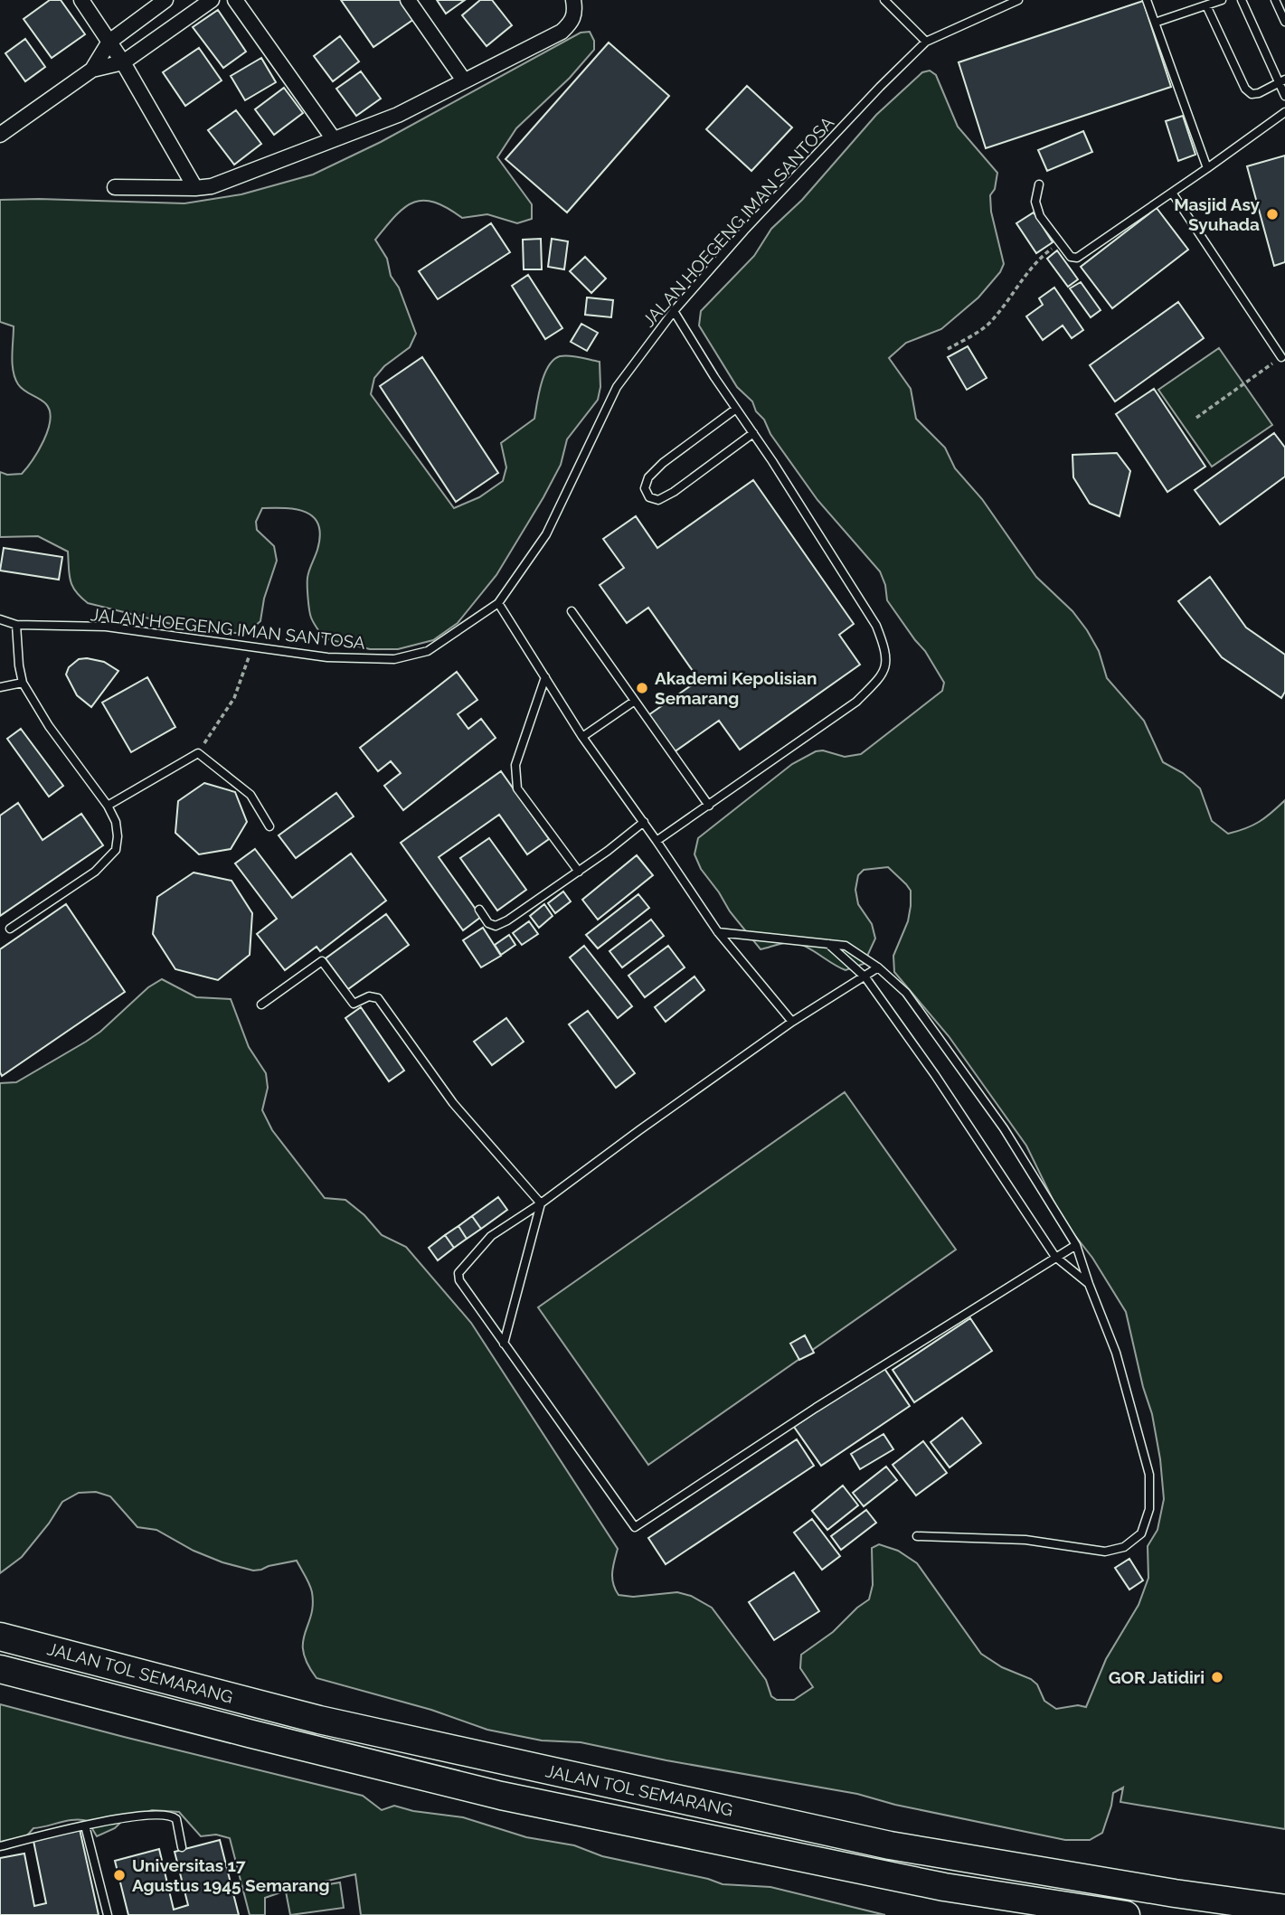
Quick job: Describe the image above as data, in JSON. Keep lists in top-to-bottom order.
{
  "streets": {
    "highway": ["JALAN TOL SEMARANG"],
    "lane": ["JALAN HOEGENG IMAN SANTOSA"]
  },
  "places": [
    "Masjid Asy Syuhada",
    "Akademi Kepolisian Semarang",
    "GOR Jatidiri",
    "Universitas 17 Agustus 1945 Semarang"
  ]
}
